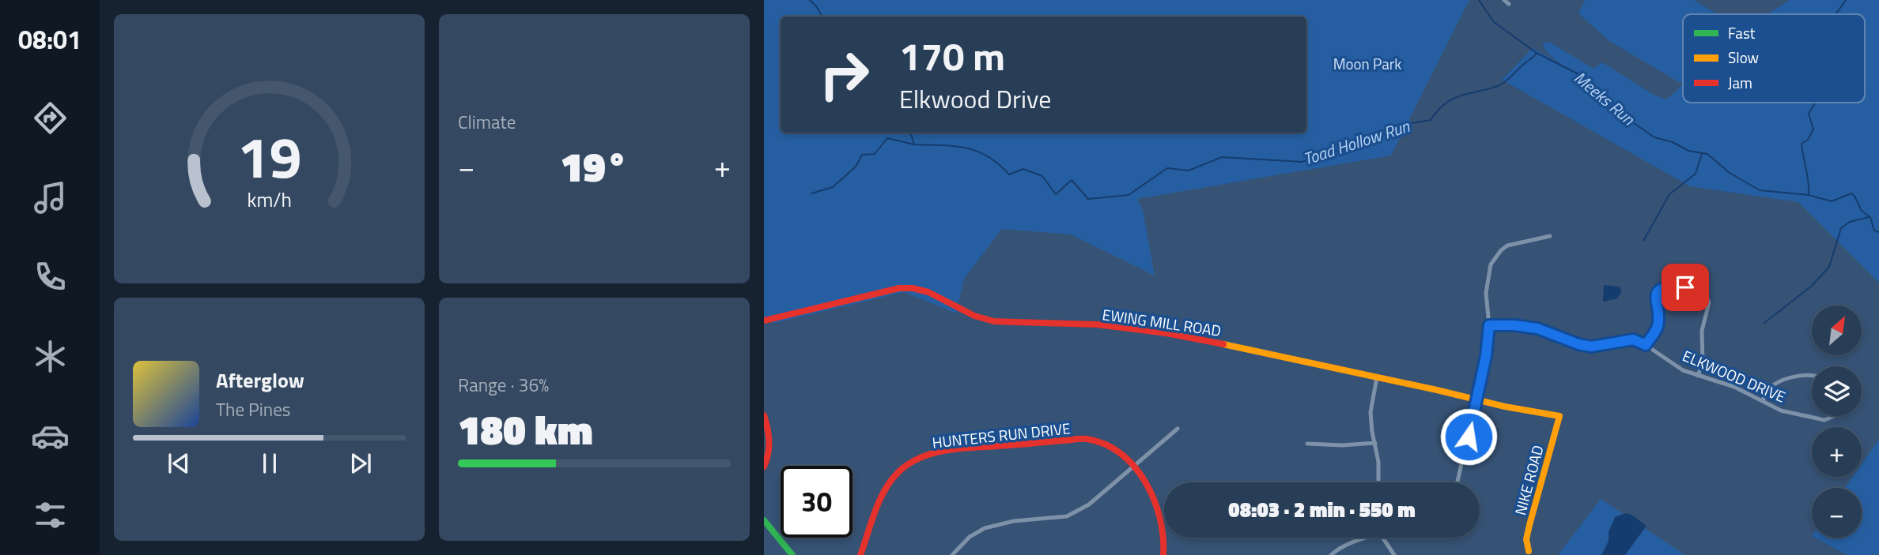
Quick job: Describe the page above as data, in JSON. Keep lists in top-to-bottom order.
{
  "streets": {
    "street": [
      "EWING MILL ROAD",
      "ELKWOOD DRIVE",
      "HUNTERS RUN DRIVE",
      "NIKE ROAD"
    ]
  },
  "crossings": [
    ["EWING MILL ROAD", "NIKE ROAD"]
  ],
  "water": ["Meeks Run", "Toad Hollow Run"],
  "parks": ["Moon Park"],
  "legend": ["Fast", "Slow", "Jam"],
  "north": "top right",
  "page": {
    "tabs": "08:01",
    "tile": [
      "Climate",
      ["Range · 36%", "180 km"]
    ],
    "turn": ["170 m", "Elkwood Drive"],
    "heat": ["−", "19°", "+"],
    "map_buttons": ["+", "−"],
    "song": ["Afterglow", "The Pines"],
    "limit": "30",
    "trip": "08:03 · 2 min · 550 m",
    "gauge": ["19", "km/h"]
  }
}
